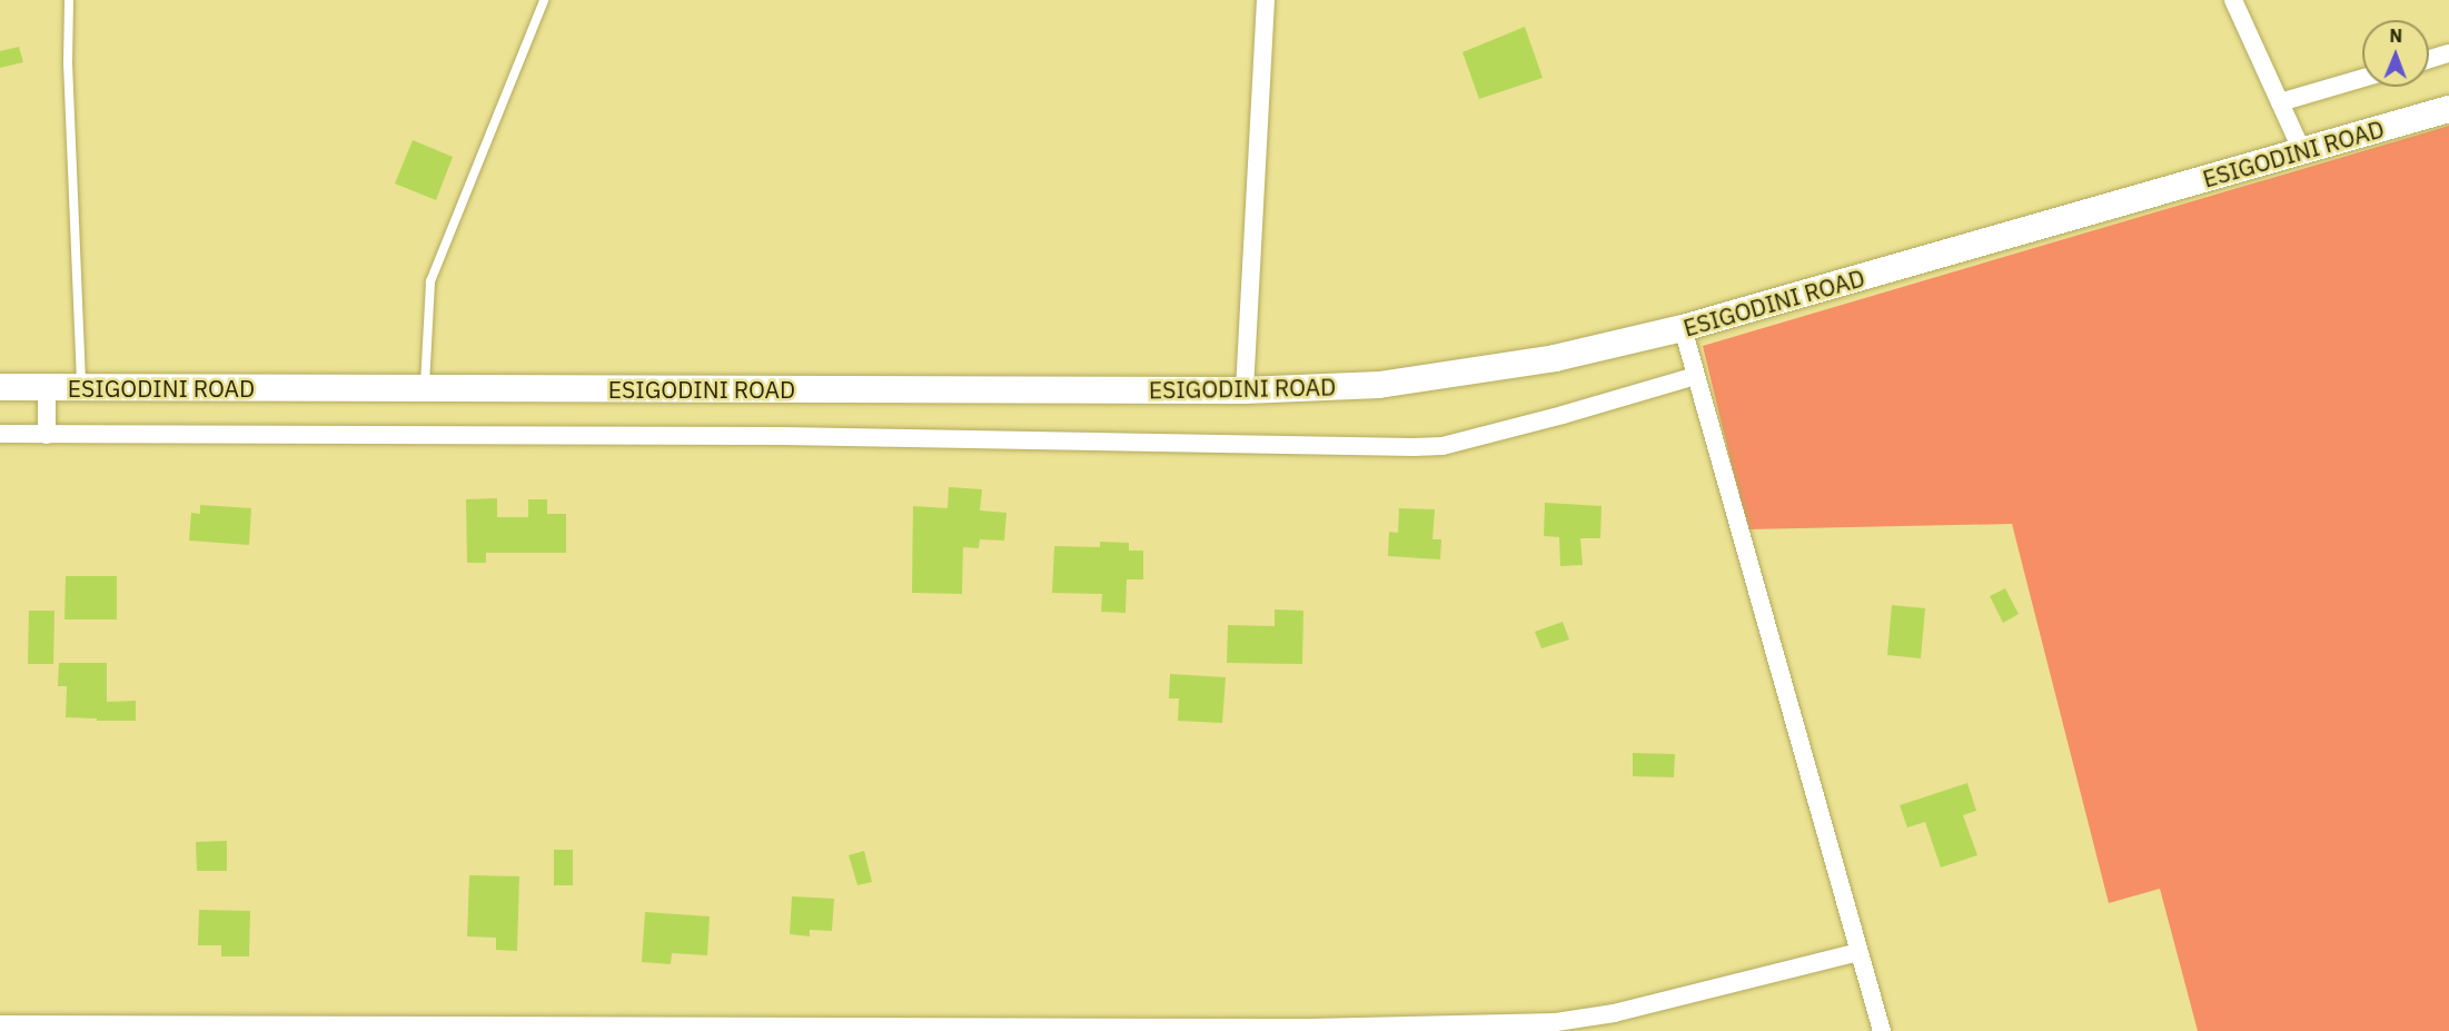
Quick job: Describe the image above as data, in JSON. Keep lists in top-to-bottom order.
{
  "streets": {
    "main road": ["ESIGODINI ROAD"]
  },
  "north": "top"
}
